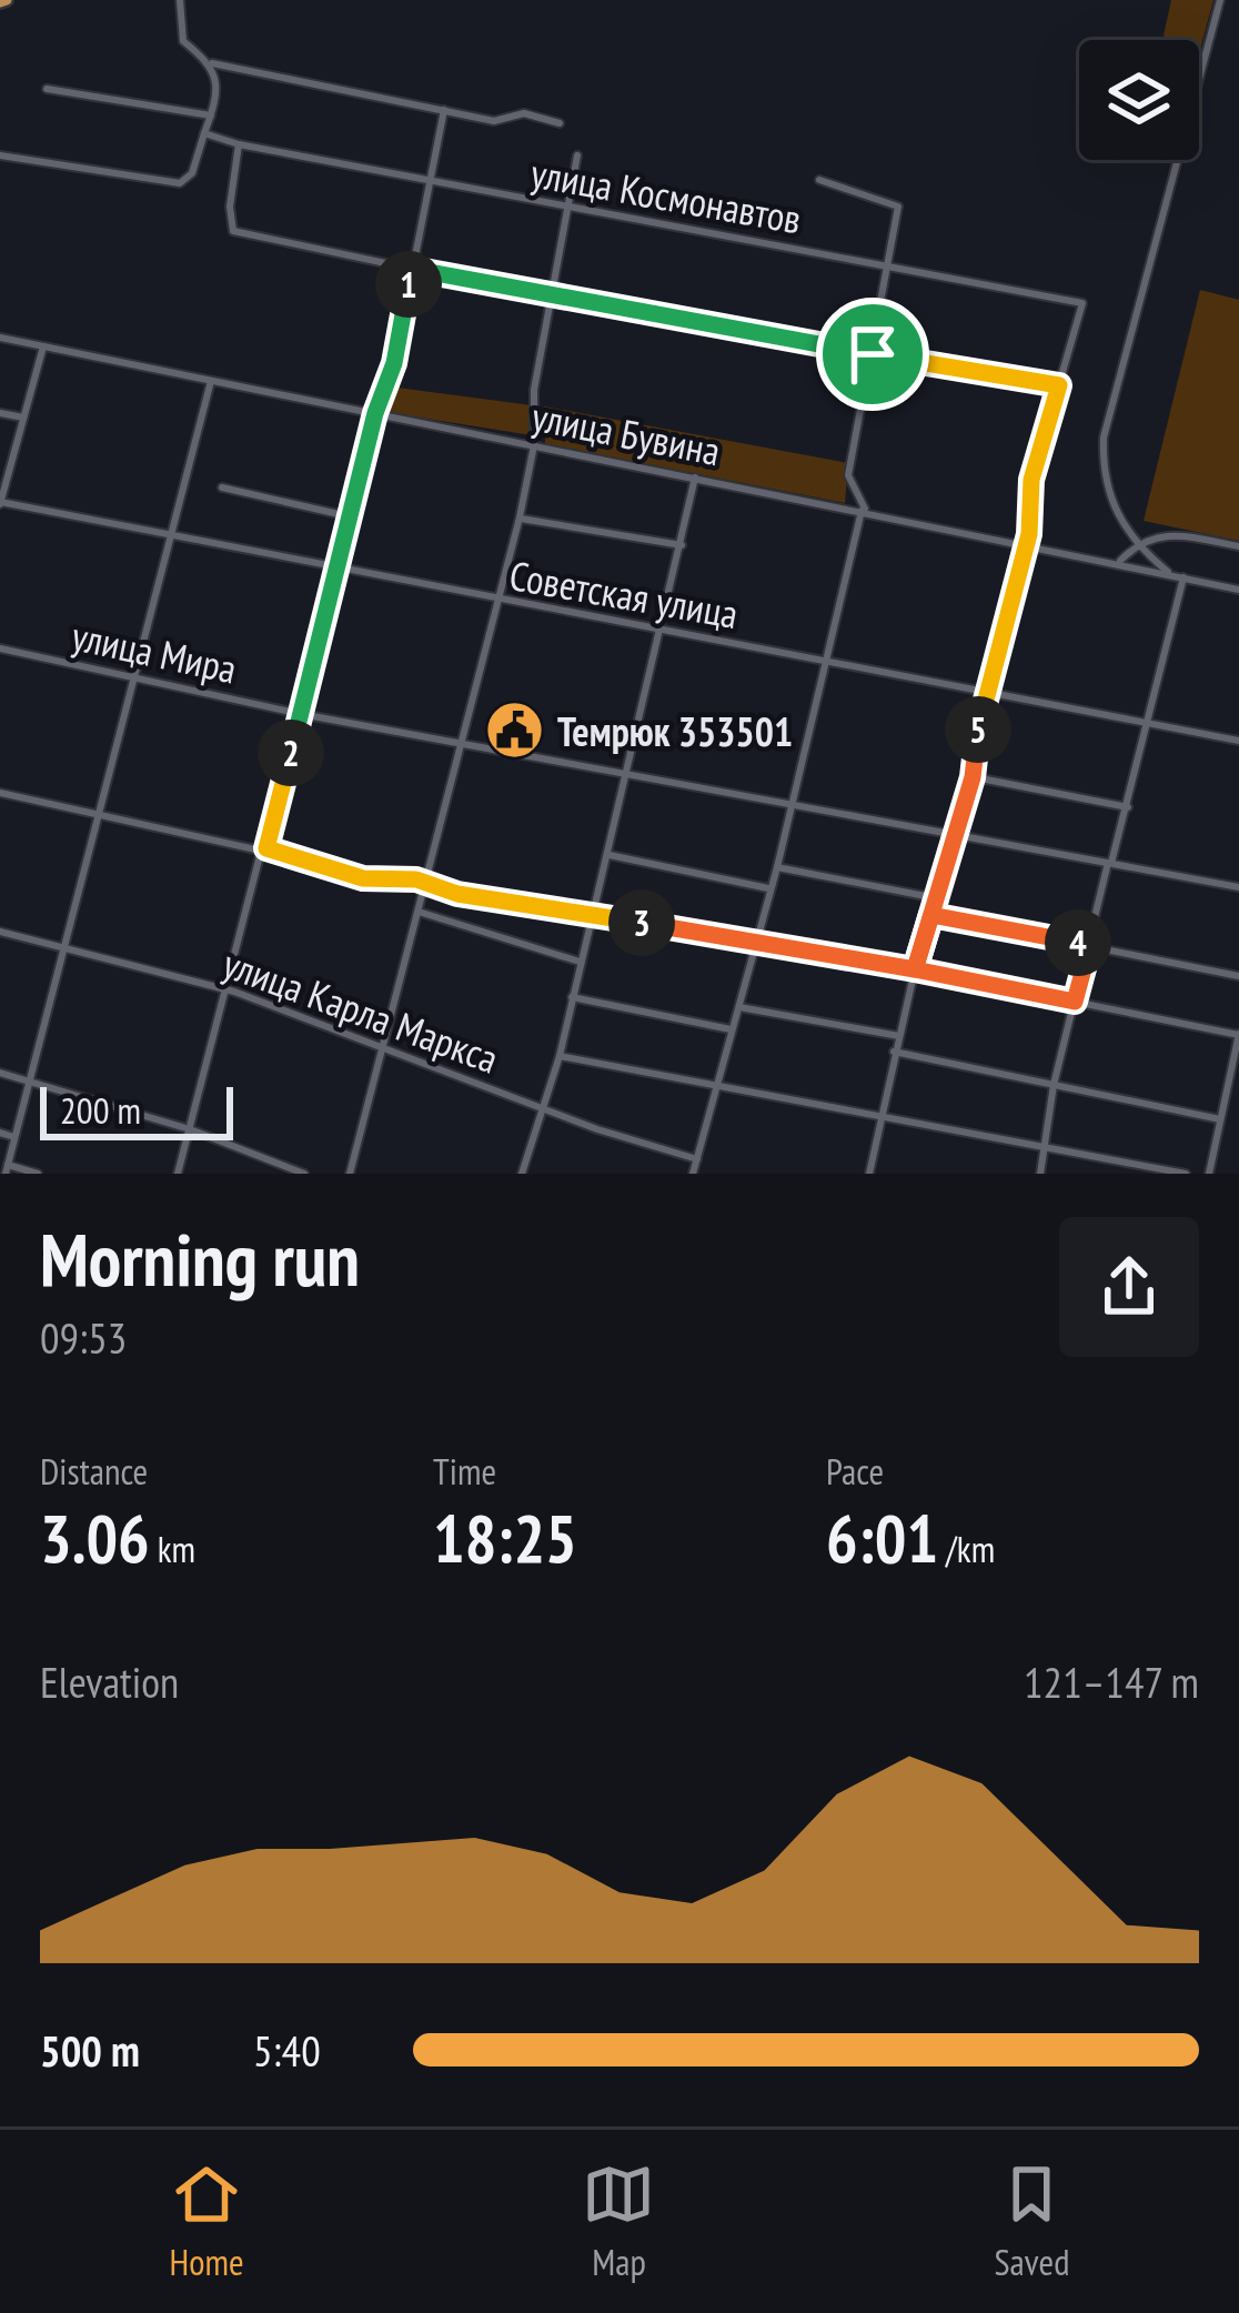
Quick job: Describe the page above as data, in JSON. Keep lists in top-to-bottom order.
{
  "streets": {
    "street": [
      "улица Космонавтов",
      "улица Бувина",
      "Советская улица",
      "улица Мира",
      "улица Карла Маркса"
    ]
  },
  "places": {
    "public building": ["Темрюк 353501"]
  },
  "scale_bar": "200 m",
  "page": {
    "pins": [
      "1",
      "5",
      "2",
      "3",
      "4"
    ],
    "scale": "200 m",
    "heading": ["Morning run", "09:53"],
    "stats": [
      ["Distance", "3.06 km"],
      ["Time", "18:25"],
      ["Pace", "6:01 /km"]
    ],
    "chart": ["Elevation", "121–147 m"],
    "list": [
      {
        "name": "500 m",
        "note": "5:40"
      }
    ],
    "tabs": ["Home", "Map", "Saved"]
  }
}
